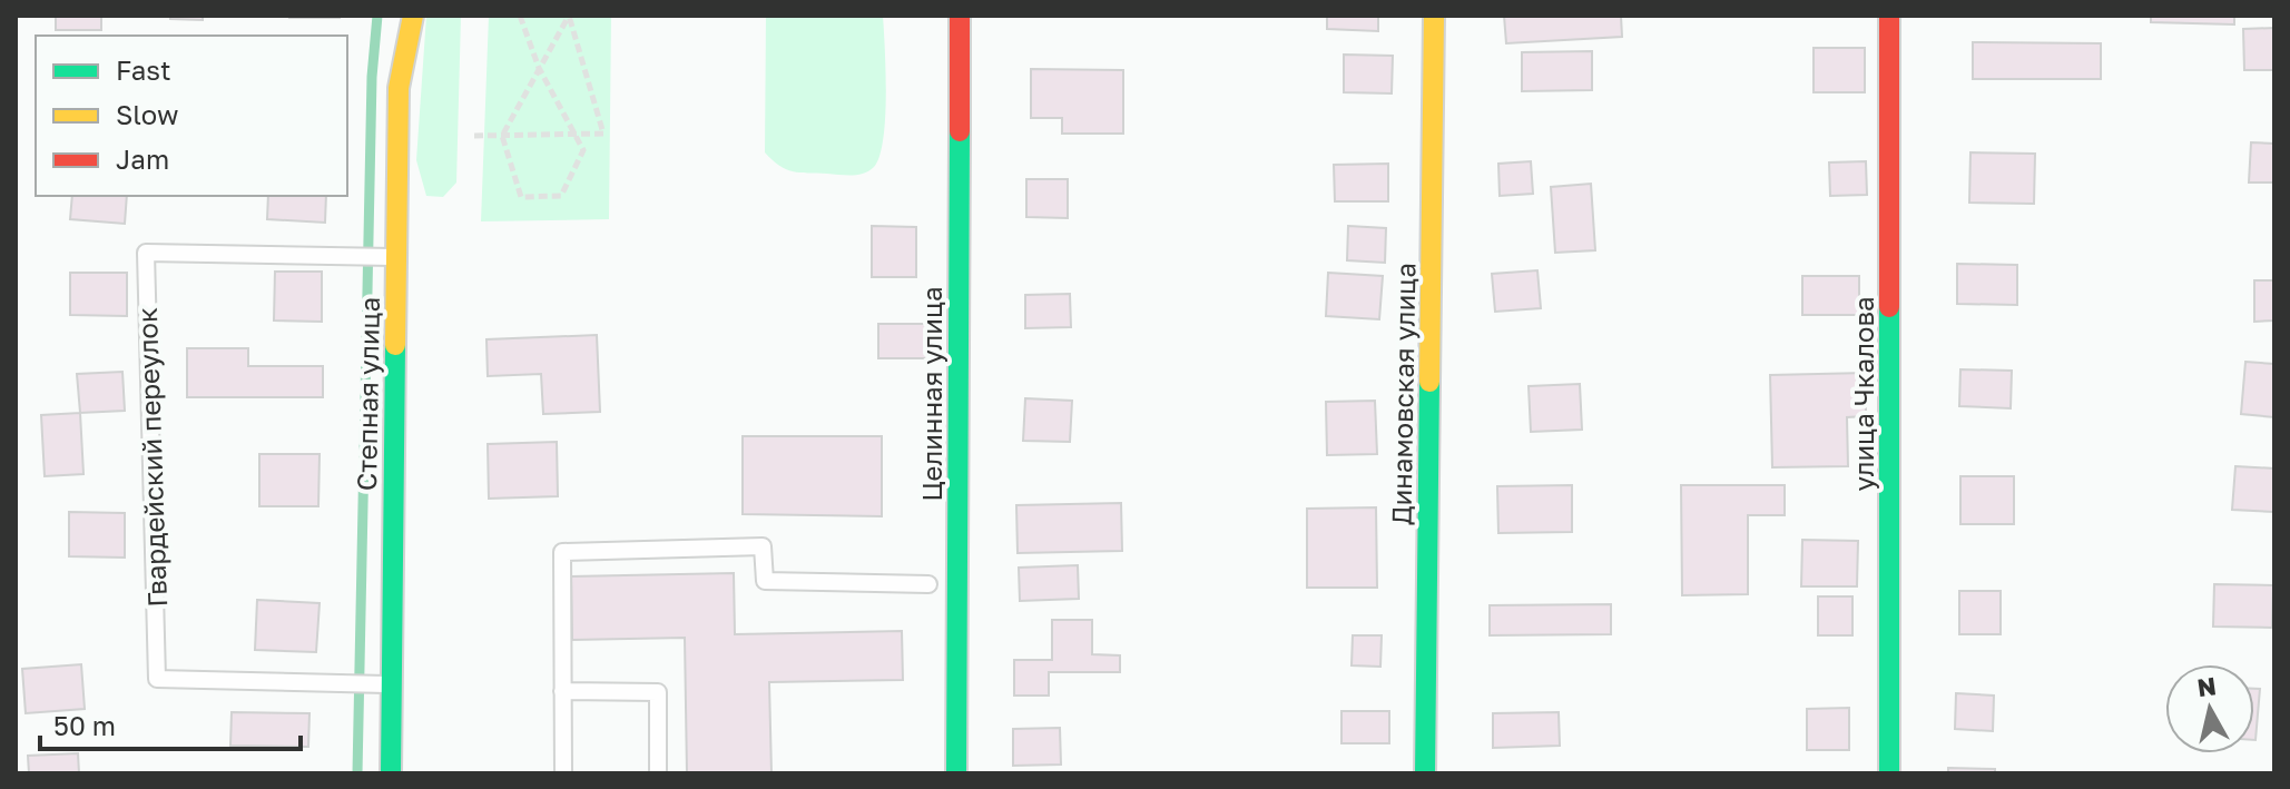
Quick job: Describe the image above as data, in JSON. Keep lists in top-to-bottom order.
{
  "streets": {
    "street": [
      "Степная улица",
      "Целинная улица",
      "Динамовская улица",
      "улица Чкалова"
    ],
    "lane": ["Гвардейский переулок"]
  },
  "crossings": [
    ["Степная улица", "Гвардейский переулок"]
  ],
  "legend": ["Fast", "Slow", "Jam"],
  "scale_bar": "50 m",
  "north": "top"
}
